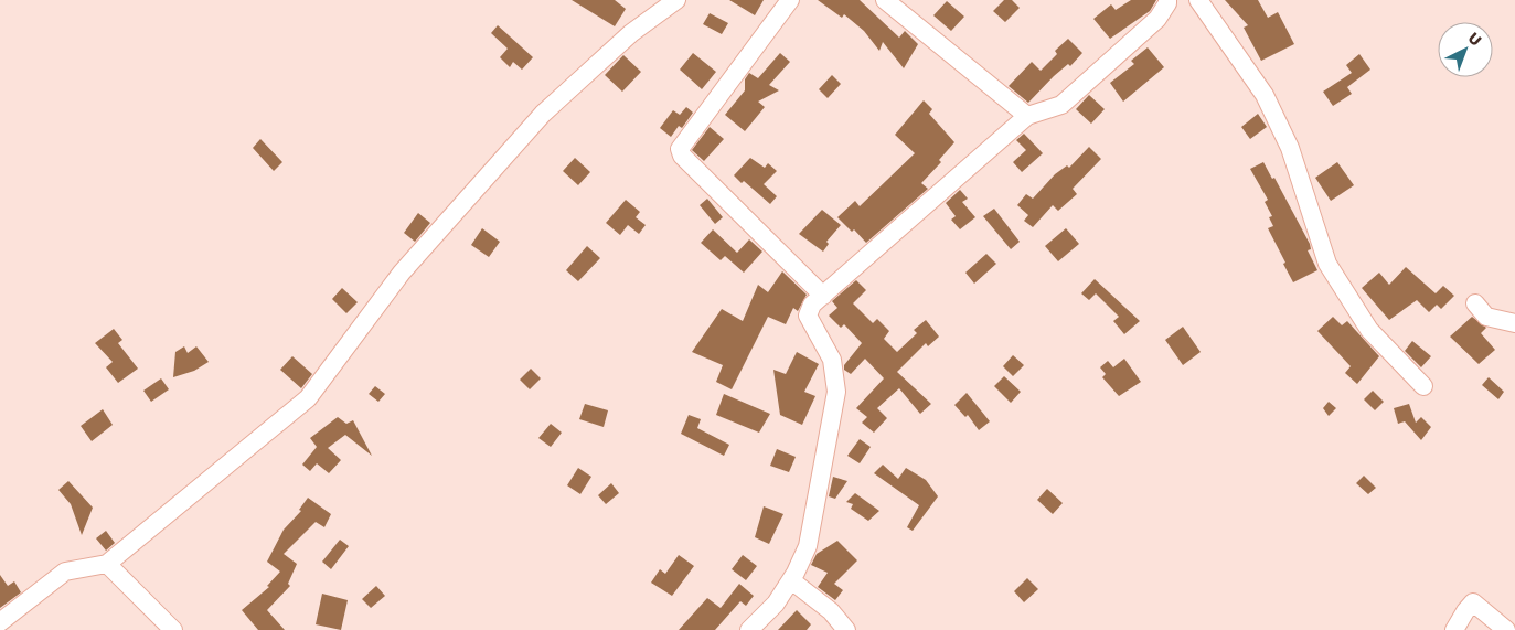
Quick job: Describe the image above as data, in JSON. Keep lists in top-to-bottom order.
{
  "north": "top right"
}
